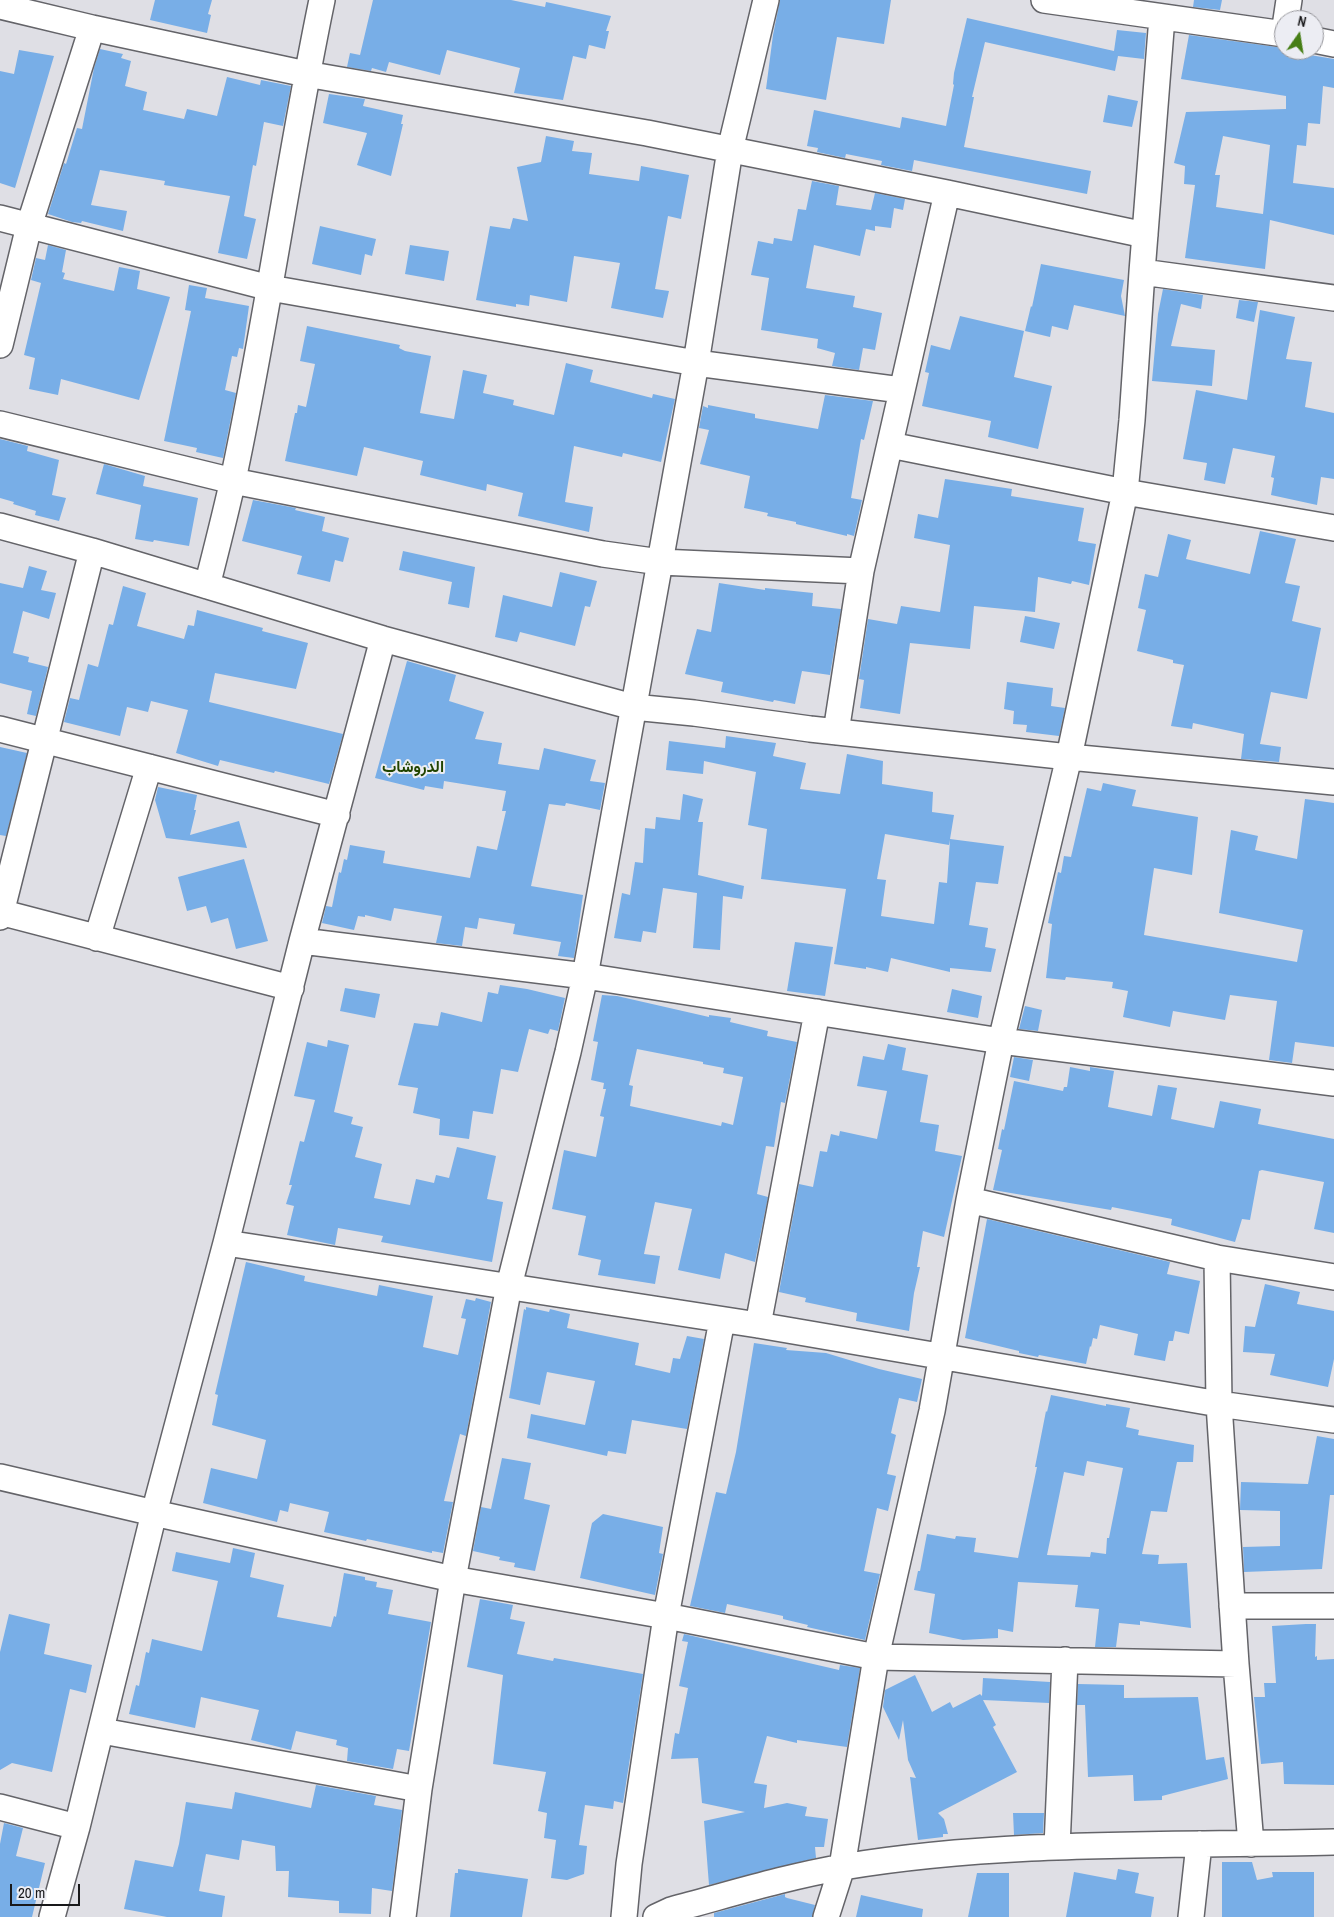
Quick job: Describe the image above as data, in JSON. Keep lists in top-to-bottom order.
{
  "districts": ["الدروشاب"],
  "scale_bar": "20 m",
  "north": "top"
}
